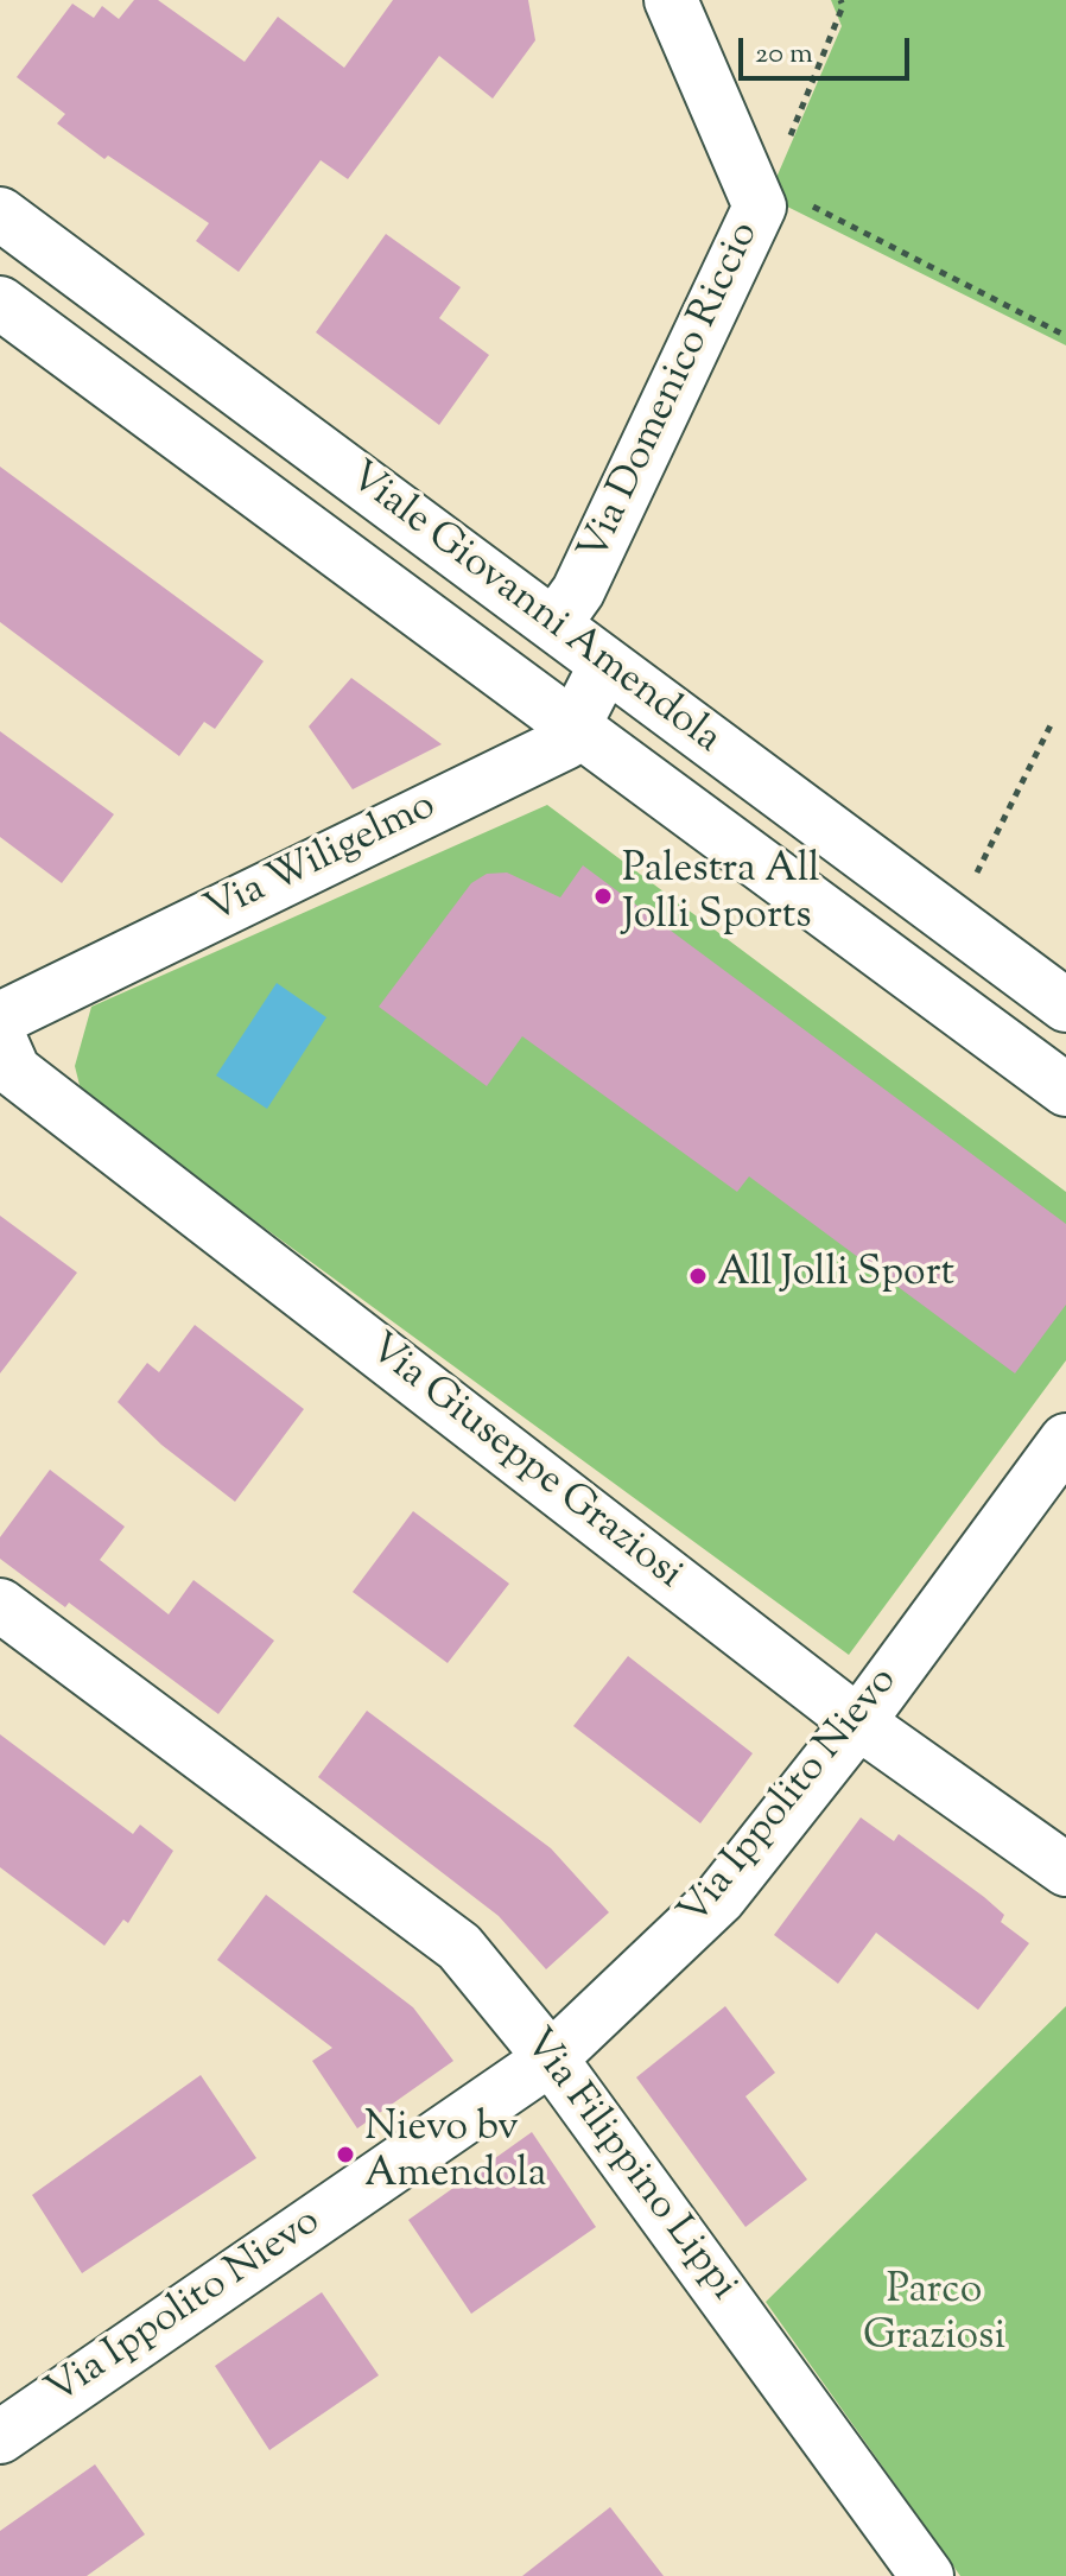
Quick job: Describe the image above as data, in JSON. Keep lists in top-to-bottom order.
{
  "streets": {
    "street": [
      "Via Domenico Riccio",
      "Viale Giovanni Amendola",
      "Via Wiligelmo",
      "Via Giuseppe Graziosi",
      "Via Ippolito Nievo",
      "Via Filippino Lippi"
    ]
  },
  "crossings": [
    ["Via Domenico Riccio", "Viale Giovanni Amendola"],
    ["Viale Giovanni Amendola", "Via Wiligelmo"],
    ["Via Giuseppe Graziosi", "Via Ippolito Nievo"],
    ["Via Ippolito Nievo", "Via Filippino Lippi"]
  ],
  "parks": ["Parco Graziosi"],
  "places": ["Palestra All Jolli Sports", "All Jolli Sport", "Nievo bv Amendola"],
  "scale_bar": "20 m"
}
